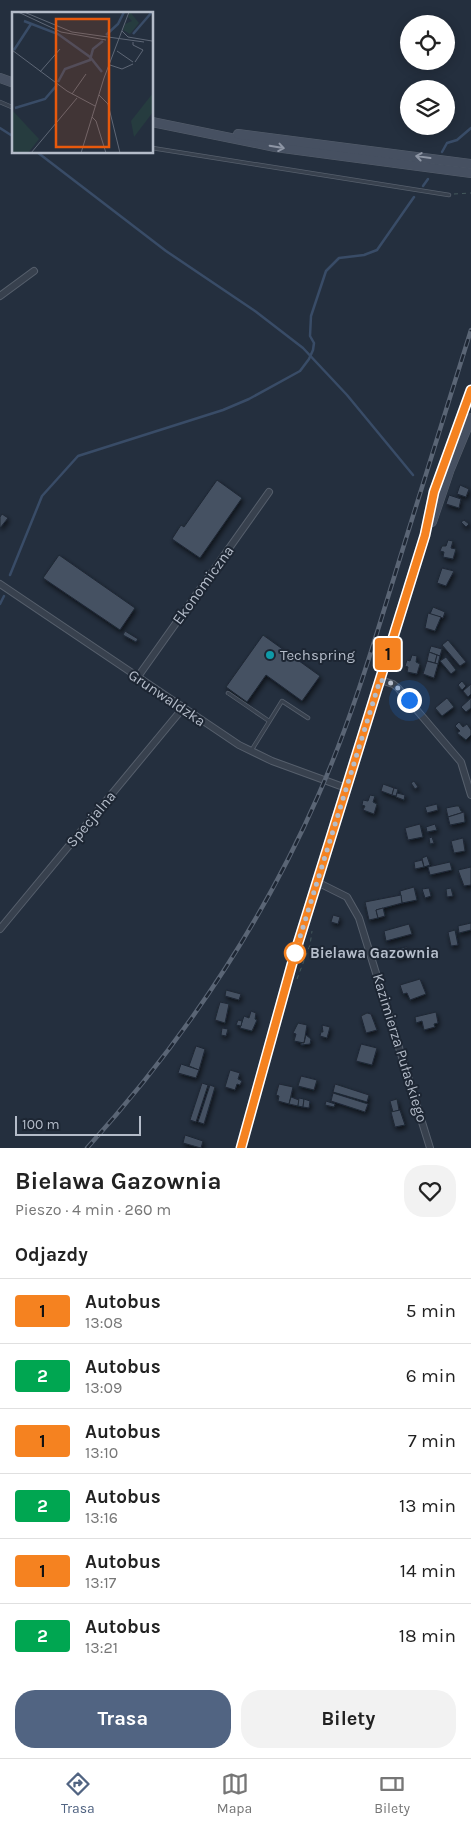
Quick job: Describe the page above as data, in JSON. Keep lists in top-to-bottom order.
{
  "streets": {
    "street": [
      "Ekonomiczna",
      "Grunwaldzka",
      "Specjalna",
      "Kazimierza Pułaskiego"
    ]
  },
  "crossings": [
    ["Ekonomiczna", "Grunwaldzka"],
    ["Grunwaldzka", "Specjalna"]
  ],
  "places": ["Techspring", "Bielawa Gazownia"],
  "lines": ["bus line 1"],
  "scale_bar": "100 m",
  "page": {
    "on_map": "1",
    "scale": "100 m",
    "heading": [
      ["Bielawa Gazownia", "Pieszo · 4 min · 260 m"],
      "Odjazdy"
    ],
    "list": [
      {
        "mark": "1",
        "name": "Autobus",
        "note": "13:08",
        "value": "5 min"
      },
      {
        "mark": "2",
        "name": "Autobus",
        "note": "13:09",
        "value": "6 min"
      },
      {
        "mark": "1",
        "name": "Autobus",
        "note": "13:10",
        "value": "7 min"
      },
      {
        "mark": "2",
        "name": "Autobus",
        "note": "13:16",
        "value": "13 min"
      },
      {
        "mark": "1",
        "name": "Autobus",
        "note": "13:17",
        "value": "14 min"
      },
      {
        "mark": "2",
        "name": "Autobus",
        "note": "13:21",
        "value": "18 min"
      }
    ],
    "buttons": ["Trasa", "Bilety"],
    "tabs": ["Trasa", "Mapa", "Bilety"]
  }
}
